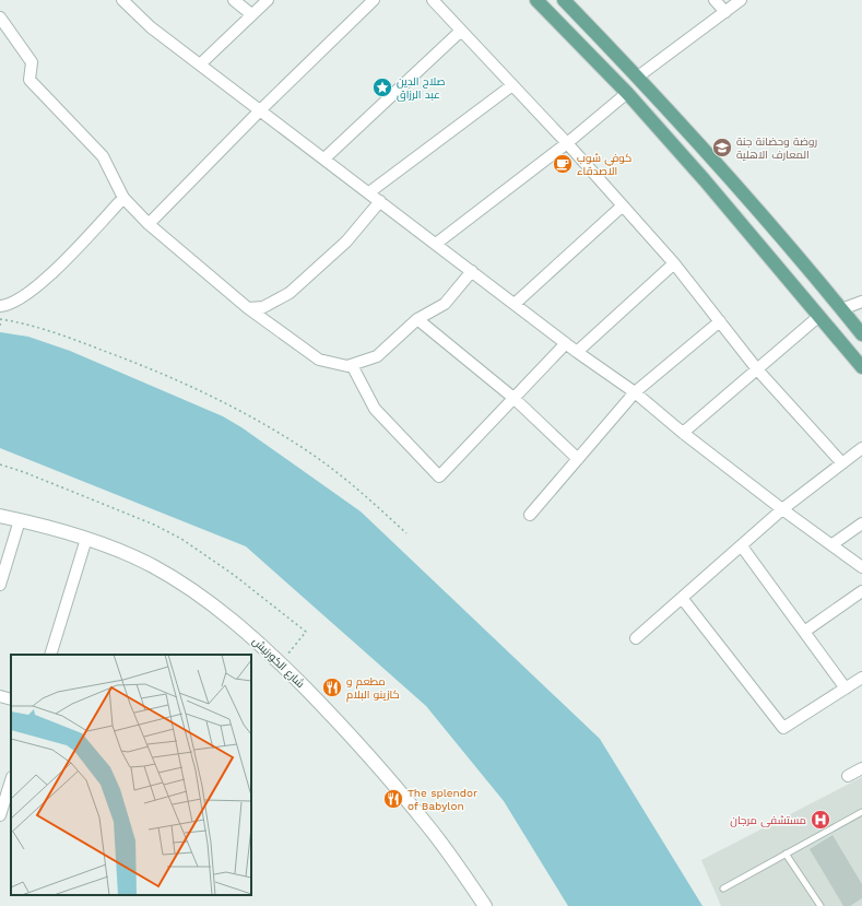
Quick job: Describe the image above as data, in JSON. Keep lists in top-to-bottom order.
{
  "streets": {
    "street": ["شارع الكورنيش"]
  },
  "places": {
    "place": ["صلاح الدين عبد الرزاق"],
    "school or university": ["روضة وحضانة جنة المعارف الاهلية"],
    "cafe": ["كوفي شوب الاصدقاء"],
    "restaurant": ["مطعم و كازينو البلام", "The splendor of Babylon"],
    "hospital": ["مستشفى مرجان"]
  }
}
